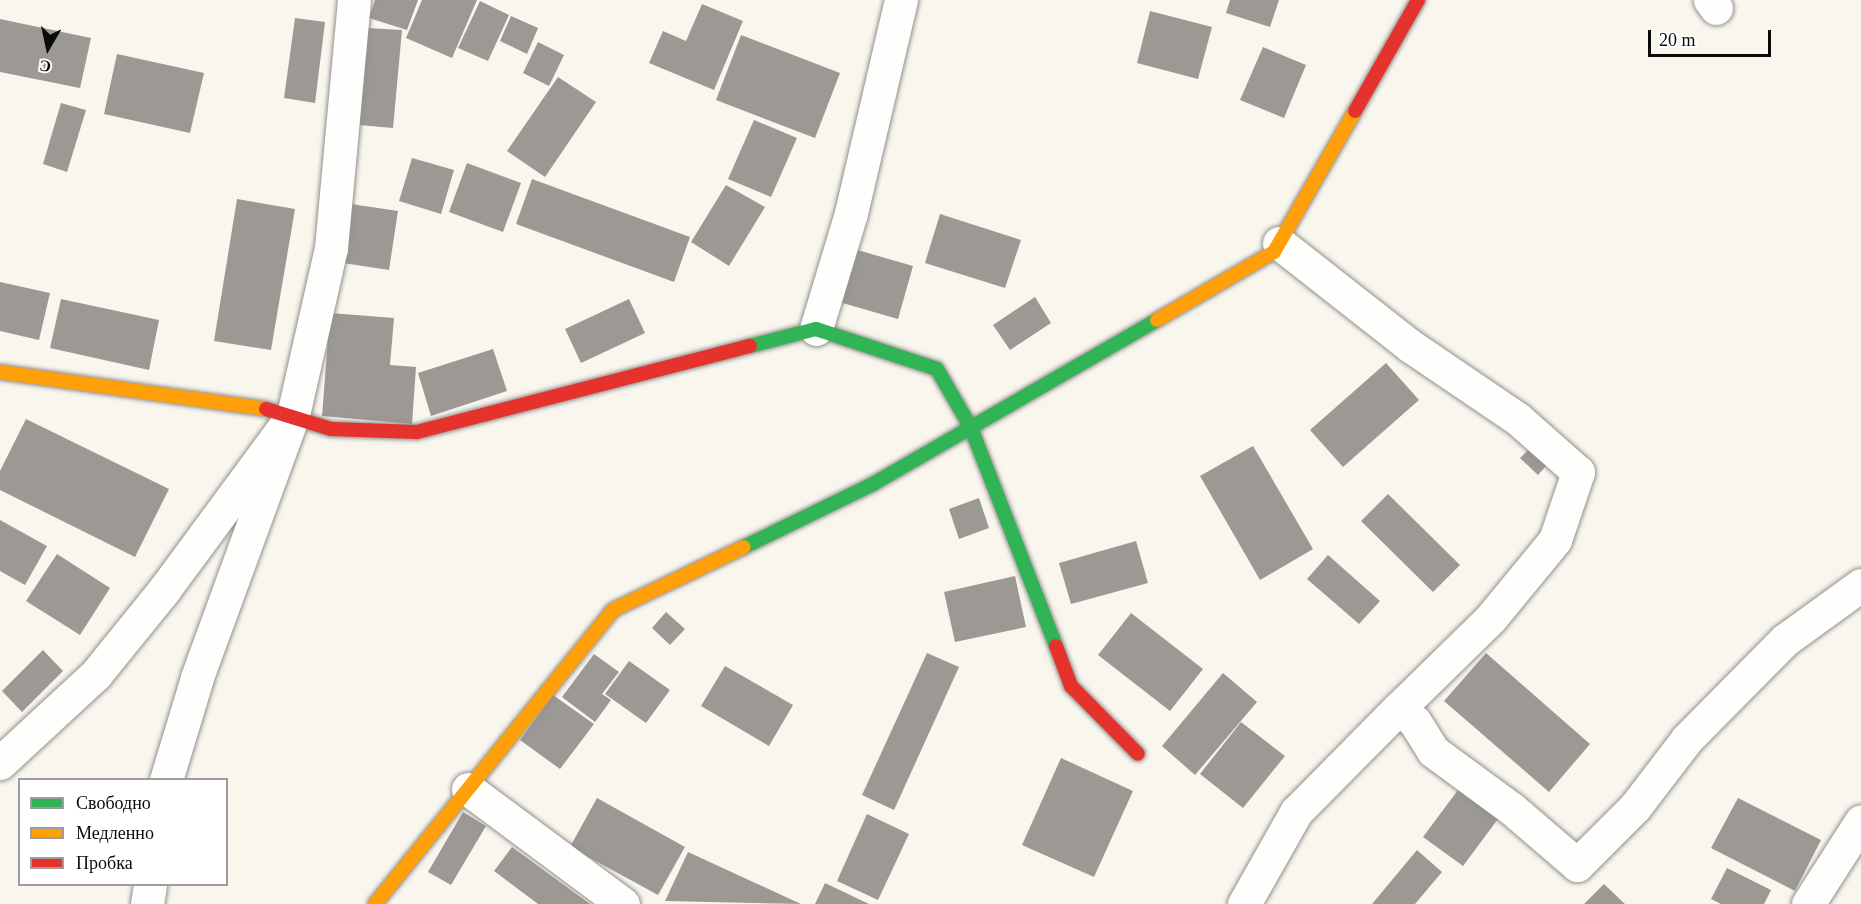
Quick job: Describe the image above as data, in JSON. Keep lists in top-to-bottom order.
{
  "legend": ["Свободно", "Медленно", "Пробка"],
  "scale_bar": "20 m",
  "north": "bottom"
}
